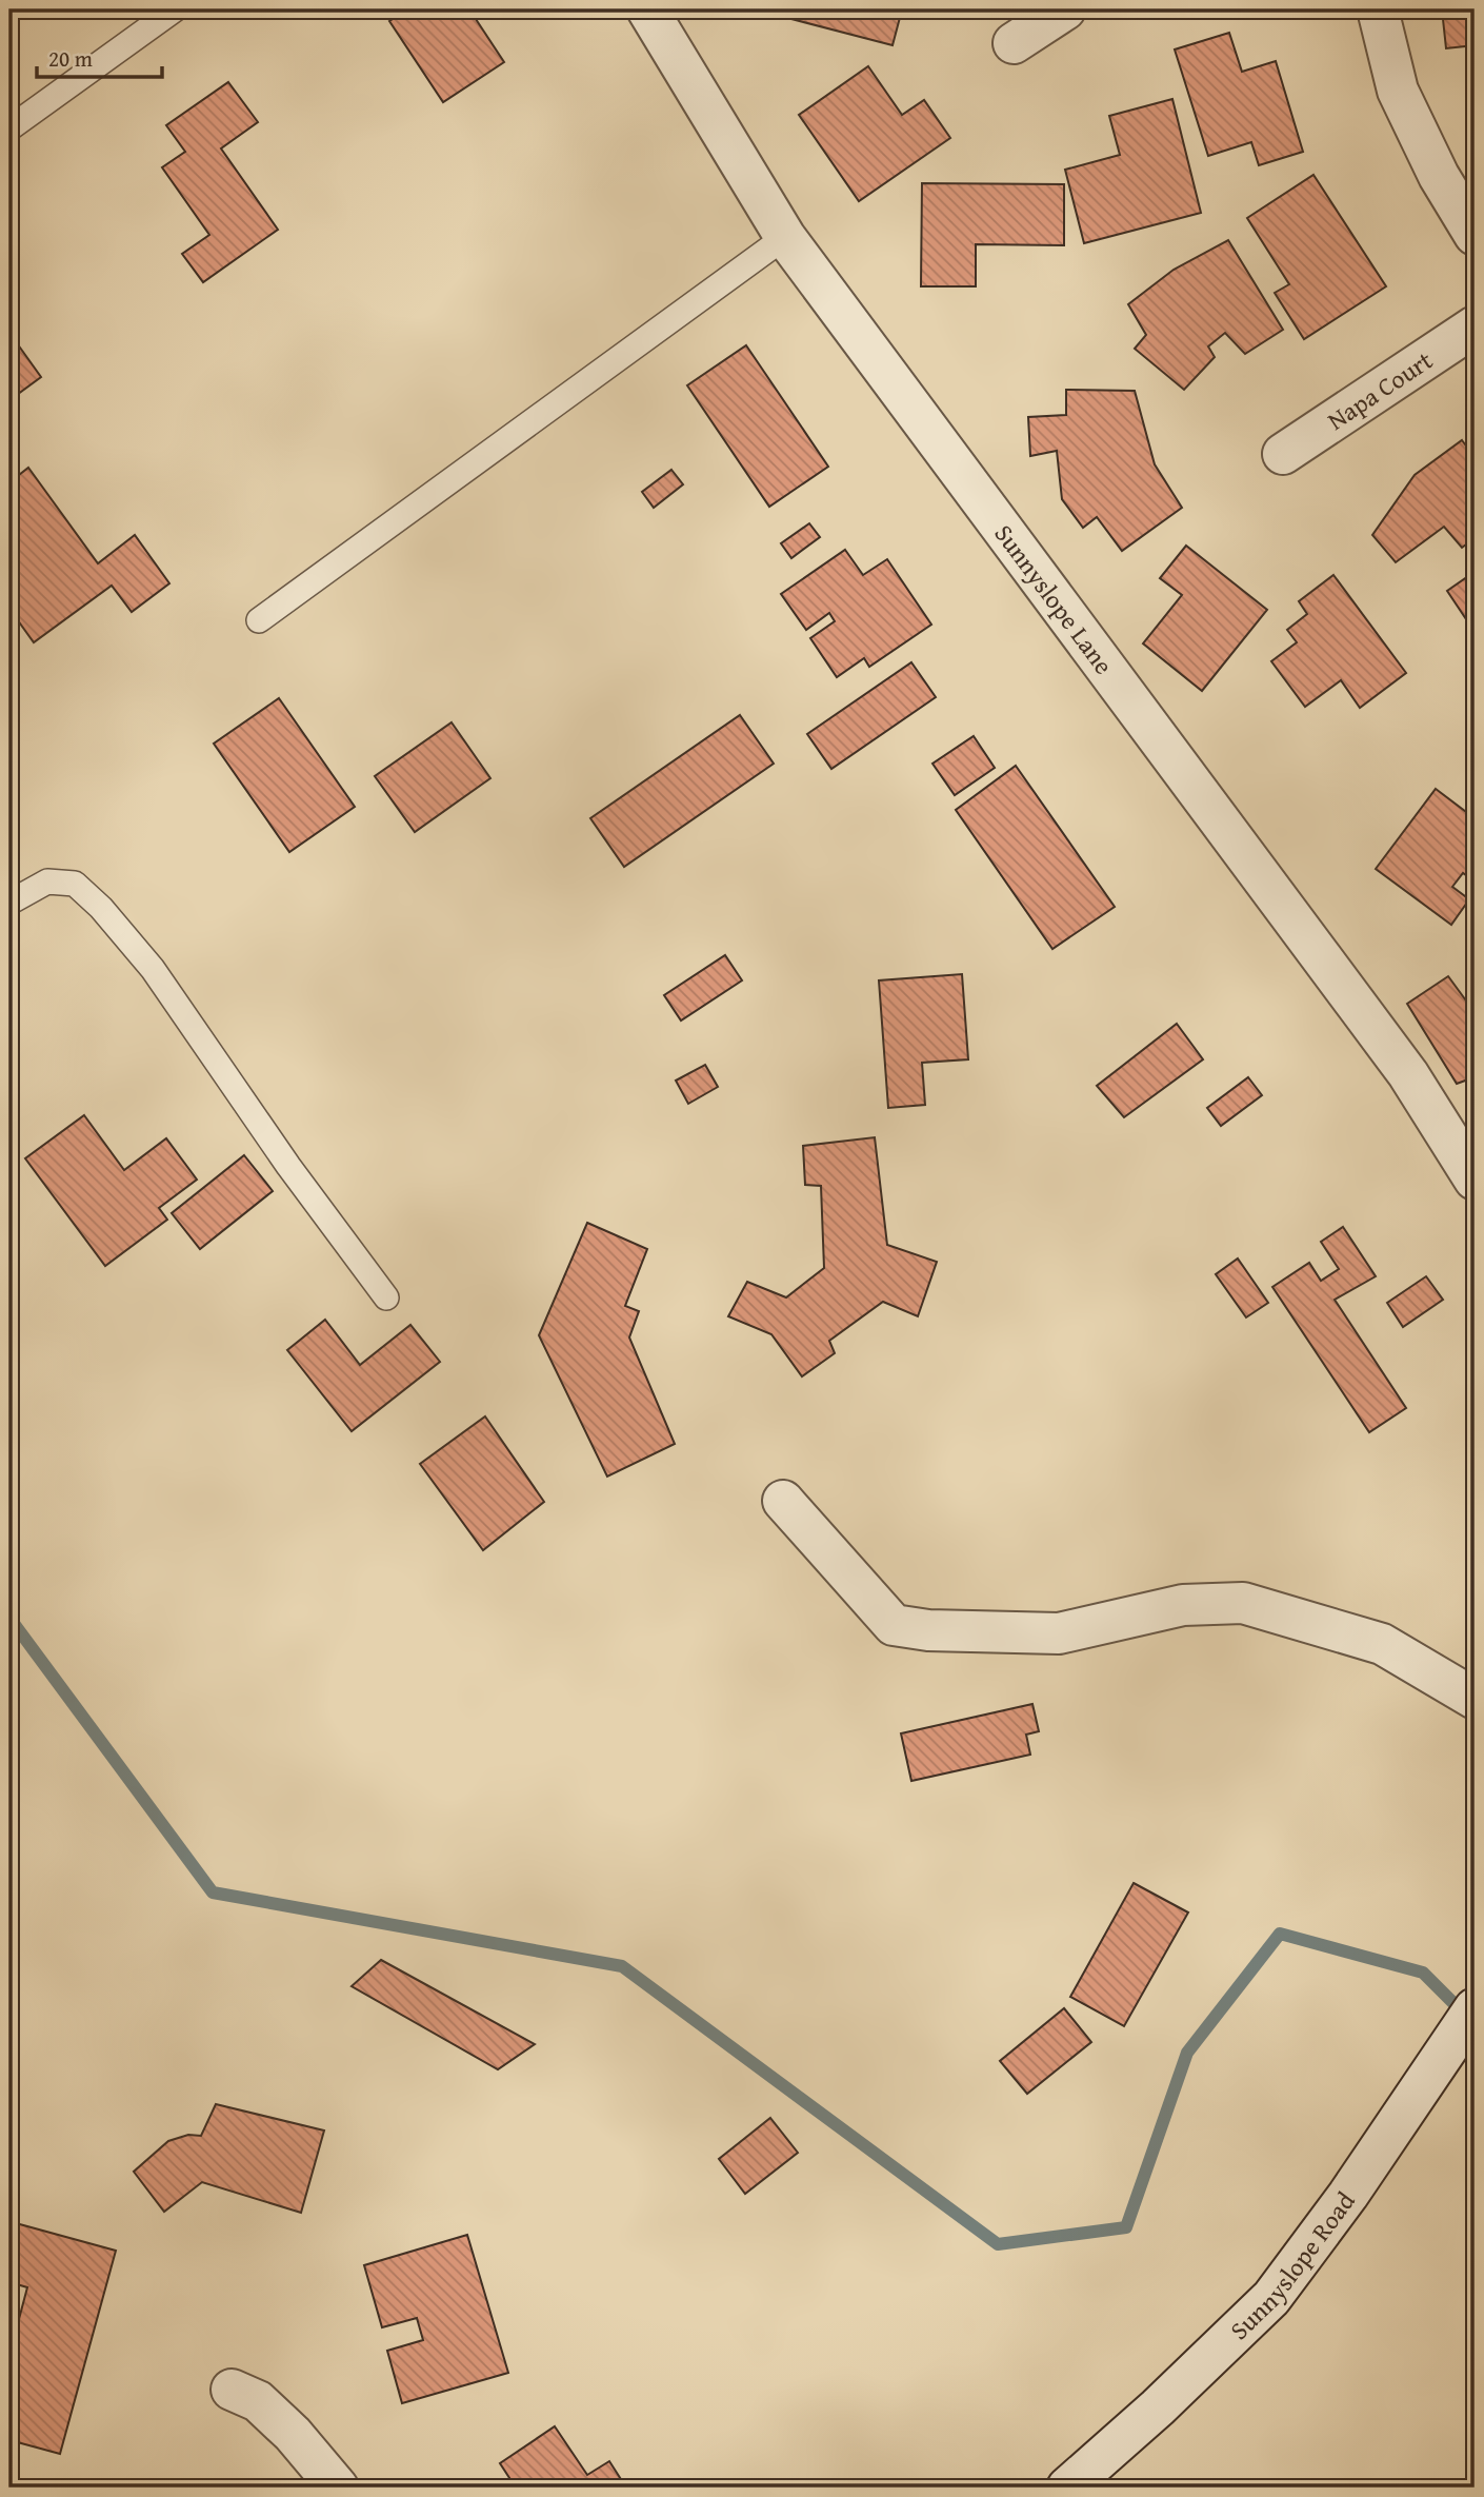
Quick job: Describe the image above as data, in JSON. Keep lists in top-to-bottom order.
{
  "streets": {
    "street": ["Napa Court", "Sunnyslope Lane", "Sunnyslope Road"]
  },
  "scale_bar": "20 m"
}
